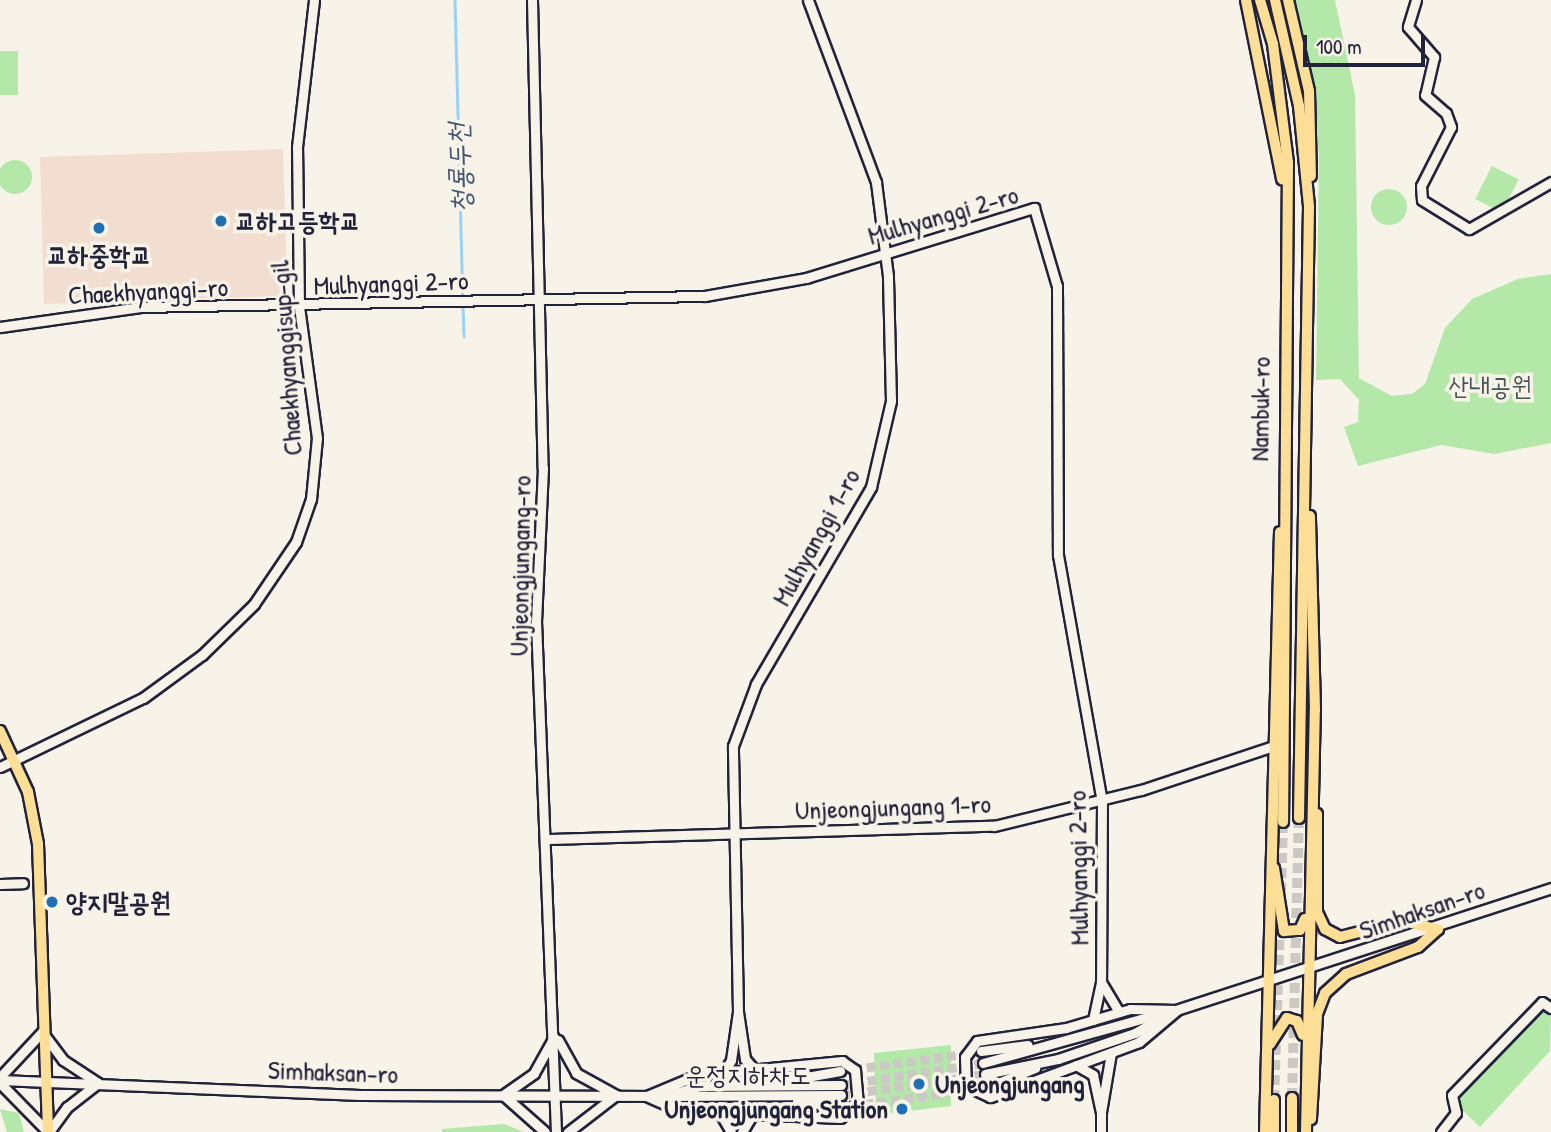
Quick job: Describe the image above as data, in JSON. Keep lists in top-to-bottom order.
{
  "streets": {
    "main road": ["Nambuk-ro"],
    "street": [
      "Mulhyanggi 2-ro",
      "Chaekhyanggi-ro",
      "Chaekhyanggisup-gil",
      "Mulhyanggi 1-ro",
      "Unjeongjungang-ro",
      "Unjeongjungang 1-ro",
      "Simhaksan-ro",
      "운정지하차도"
    ]
  },
  "crossings": [
    ["Mulhyanggi 2-ro", "Chaekhyanggi-ro"],
    ["Mulhyanggi 2-ro", "Chaekhyanggisup-gil"],
    ["Mulhyanggi 2-ro", "Mulhyanggi 1-ro"],
    ["Mulhyanggi 2-ro", "Unjeongjungang-ro"],
    ["Mulhyanggi 2-ro", "Unjeongjungang 1-ro"],
    ["Chaekhyanggi-ro", "Chaekhyanggisup-gil"],
    ["Mulhyanggi 1-ro", "Unjeongjungang 1-ro"],
    ["Unjeongjungang-ro", "Unjeongjungang 1-ro"],
    ["Unjeongjungang-ro", "Simhaksan-ro"],
    ["Simhaksan-ro", "운정지하차도"]
  ],
  "water": ["청룡두천"],
  "parks": ["산내공원"],
  "places": [
    "교하고등학교",
    "교하중학교",
    "양지말공원",
    "Unjeongjungang",
    "Unjeongjungang Station"
  ],
  "scale_bar": "100 m"
}
